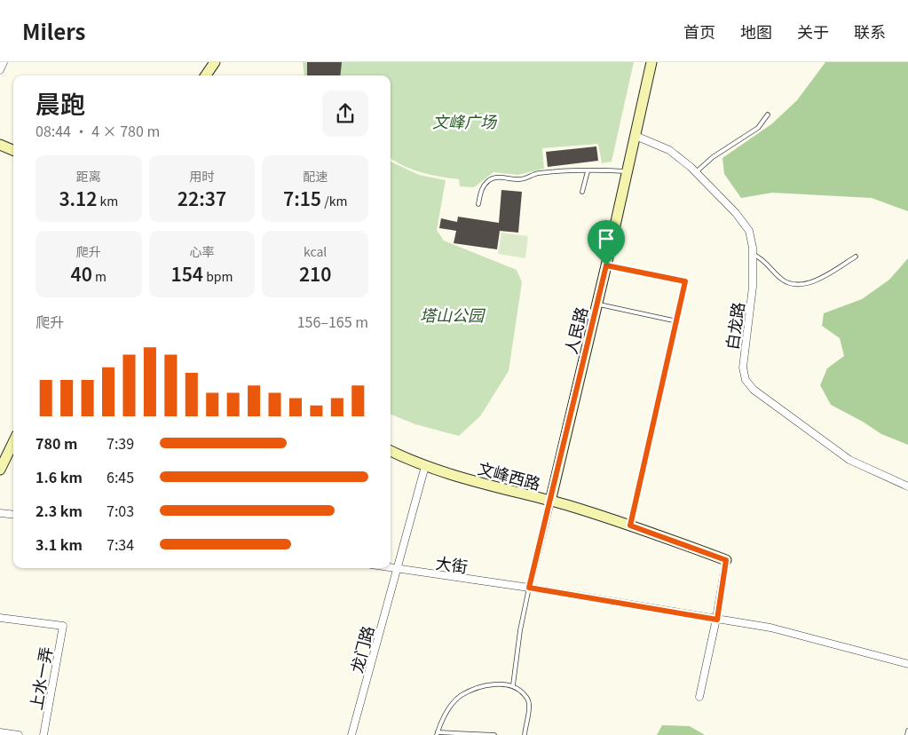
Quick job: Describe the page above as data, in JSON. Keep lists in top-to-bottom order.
{
  "streets": {
    "street": [
      "白龙路",
      "人民路",
      "文峰西路",
      "大街",
      "龙门路",
      "上水一弄"
    ]
  },
  "crossings": [
    ["白龙路", "人民路"],
    ["人民路", "文峰西路"],
    ["文峰西路", "龙门路"],
    ["大街", "龙门路"]
  ],
  "parks": ["文峰广场", "塔山公园"],
  "page": {
    "header": "Milers",
    "nav": [
      "首页",
      "地图",
      "关于",
      "联系"
    ],
    "heading": ["晨跑", "08:44 · 4 × 780 m"],
    "stats": [
      ["距离", "3.12 km"],
      ["用时", "22:37"],
      ["配速", "7:15 /km"],
      ["爬升", "40 m"],
      ["心率", "154 bpm"],
      ["kcal", "210"]
    ],
    "chart": ["爬升", "156–165 m"],
    "list": [
      {
        "name": "780 m",
        "note": "7:39"
      },
      {
        "name": "1.6 km",
        "note": "6:45"
      },
      {
        "name": "2.3 km",
        "note": "7:03"
      },
      {
        "name": "3.1 km",
        "note": "7:34"
      }
    ]
  }
}
